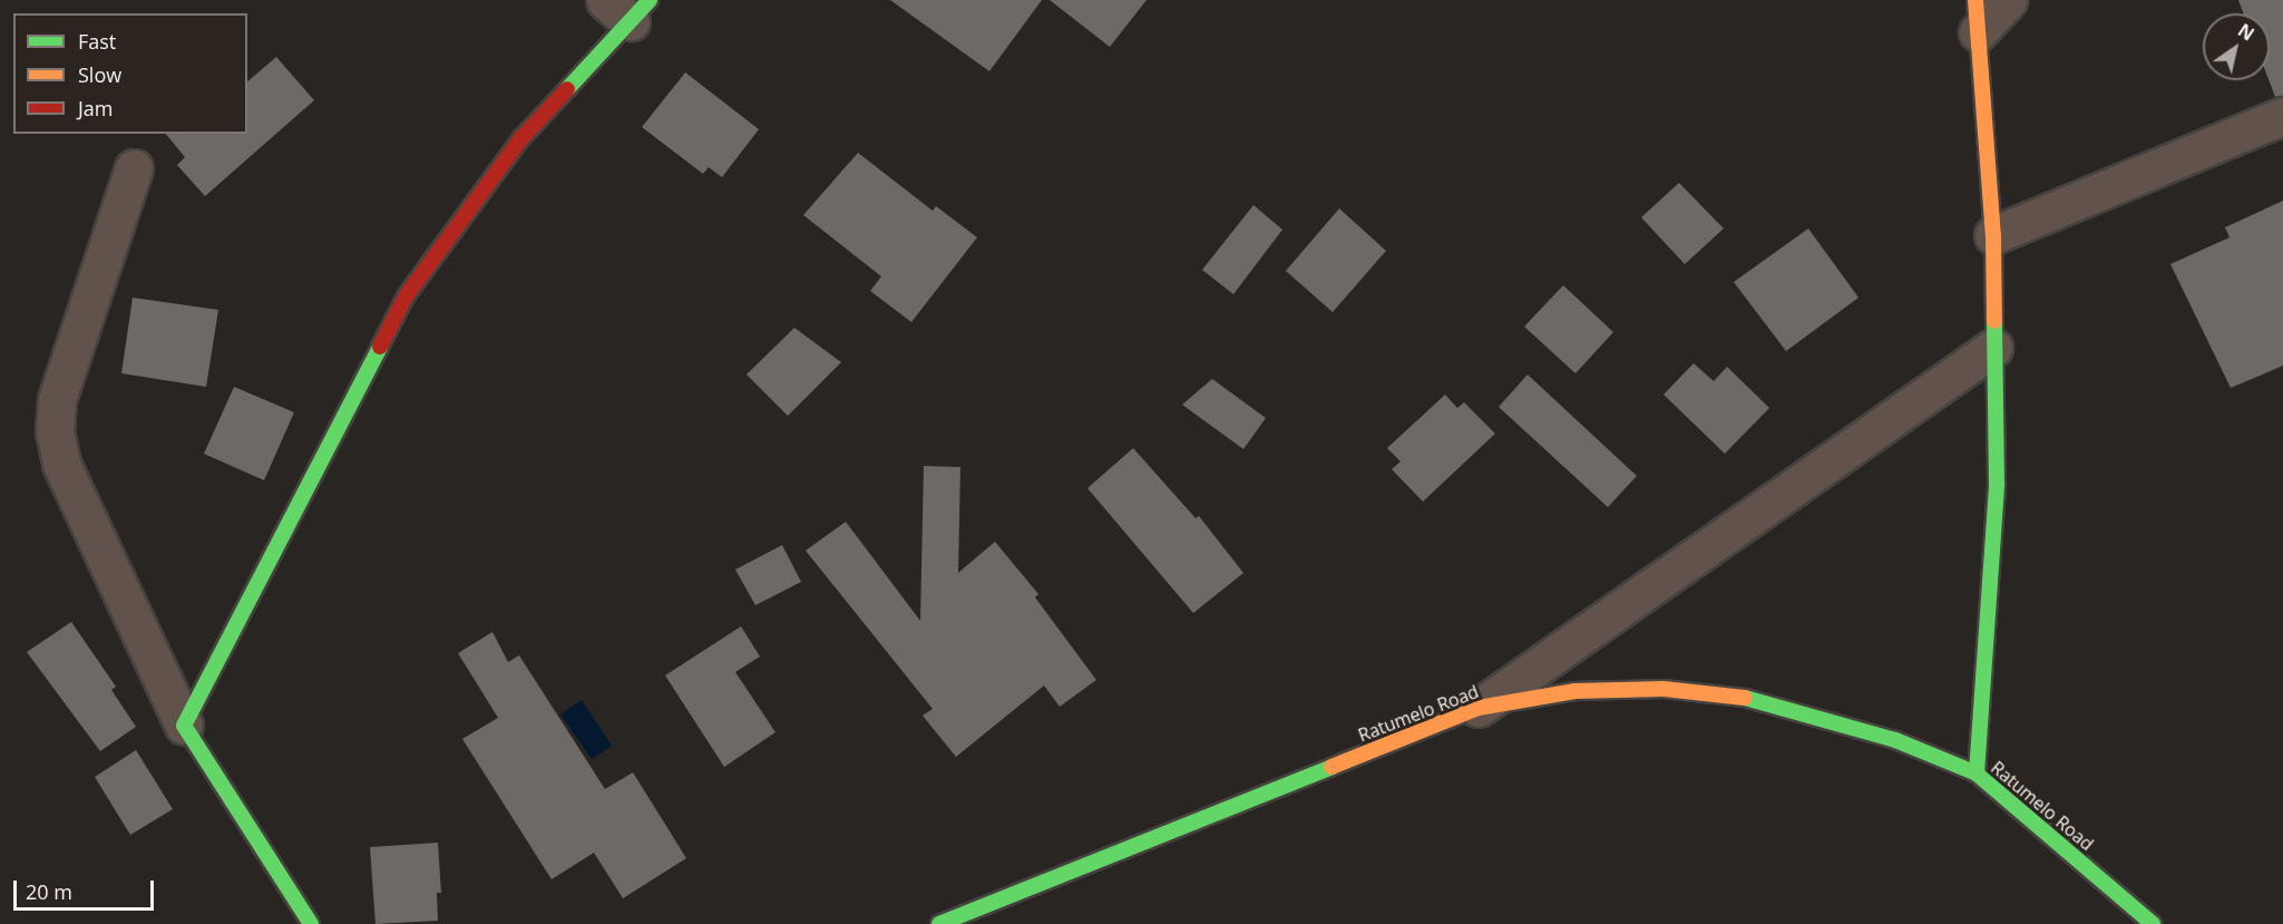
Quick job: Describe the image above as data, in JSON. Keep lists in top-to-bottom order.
{
  "streets": {
    "street": ["Ratumelo Road"]
  },
  "legend": ["Fast", "Slow", "Jam"],
  "scale_bar": "20 m",
  "north": "top right"
}
